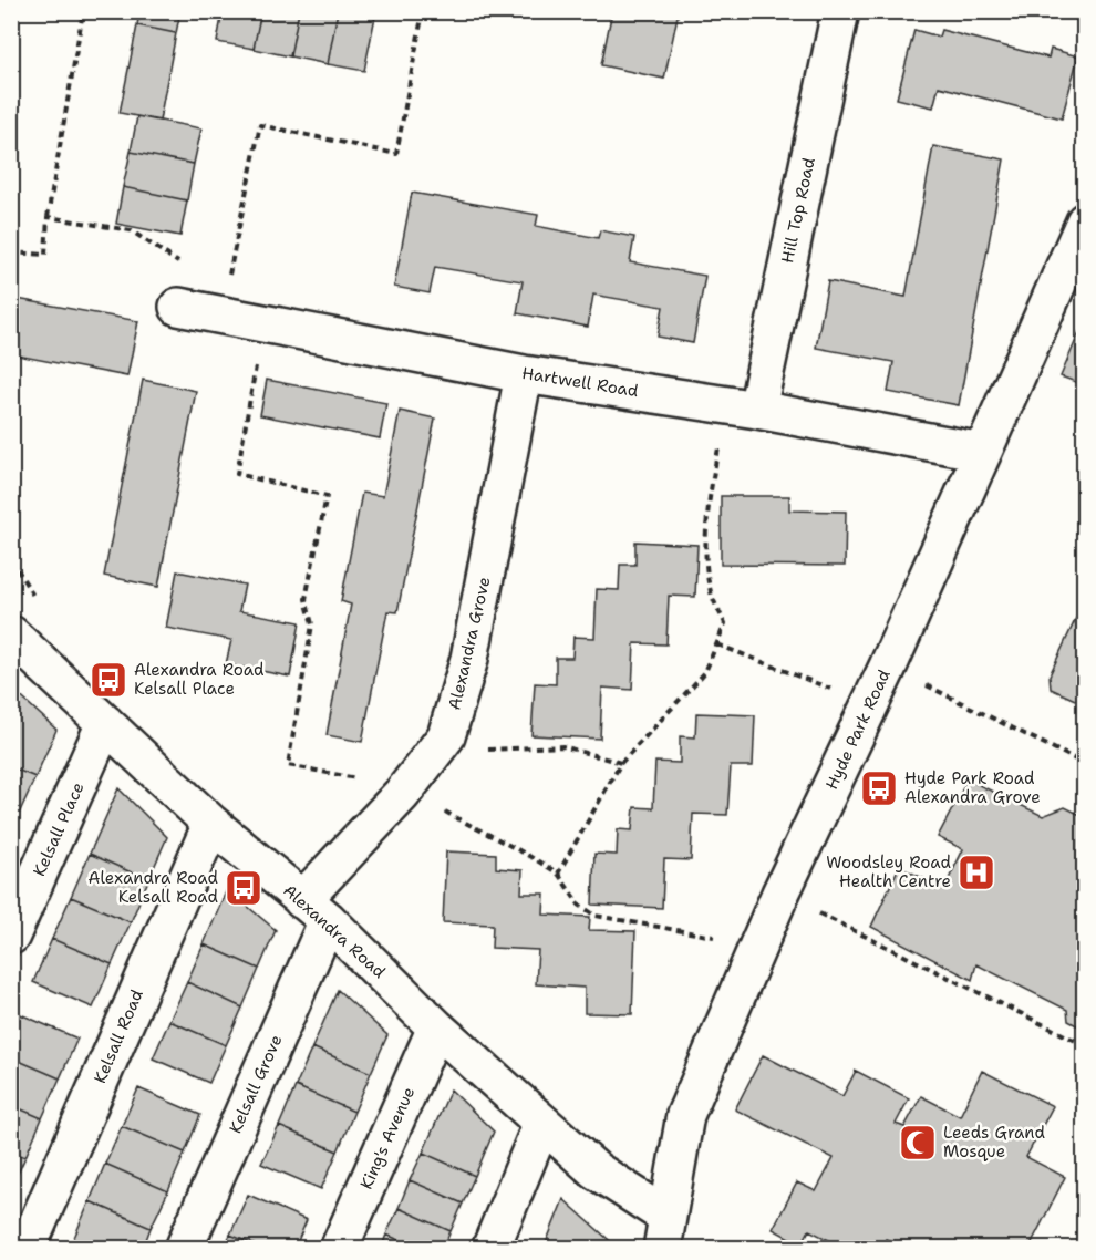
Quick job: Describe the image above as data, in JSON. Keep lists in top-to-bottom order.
{
  "streets": {
    "street": [
      "Hill Top Road",
      "Hartwell Road",
      "Alexandra Grove",
      "Hyde Park Road",
      "Kelsall Place",
      "Alexandra Road",
      "Kelsall Road",
      "Kelsall Grove",
      "King's Avenue"
    ]
  },
  "crossings": [
    ["Hill Top Road", "Hartwell Road"],
    ["Hartwell Road", "Alexandra Grove"],
    ["Hartwell Road", "Hyde Park Road"],
    ["Alexandra Grove", "Alexandra Road"],
    ["Alexandra Grove", "Kelsall Grove"],
    ["Hyde Park Road", "Alexandra Road"],
    ["Kelsall Place", "Alexandra Road"],
    ["Alexandra Road", "Kelsall Road"],
    ["Alexandra Road", "Kelsall Grove"],
    ["Alexandra Road", "King's Avenue"]
  ],
  "places": {
    "bus stop": ["Alexandra Road Kelsall Place", "Hyde Park Road Alexandra Grove", "Alexandra Road Kelsall Road"],
    "hospital": ["Woodsley Road Health Centre"],
    "mosque": ["Leeds Grand Mosque"]
  }
}
